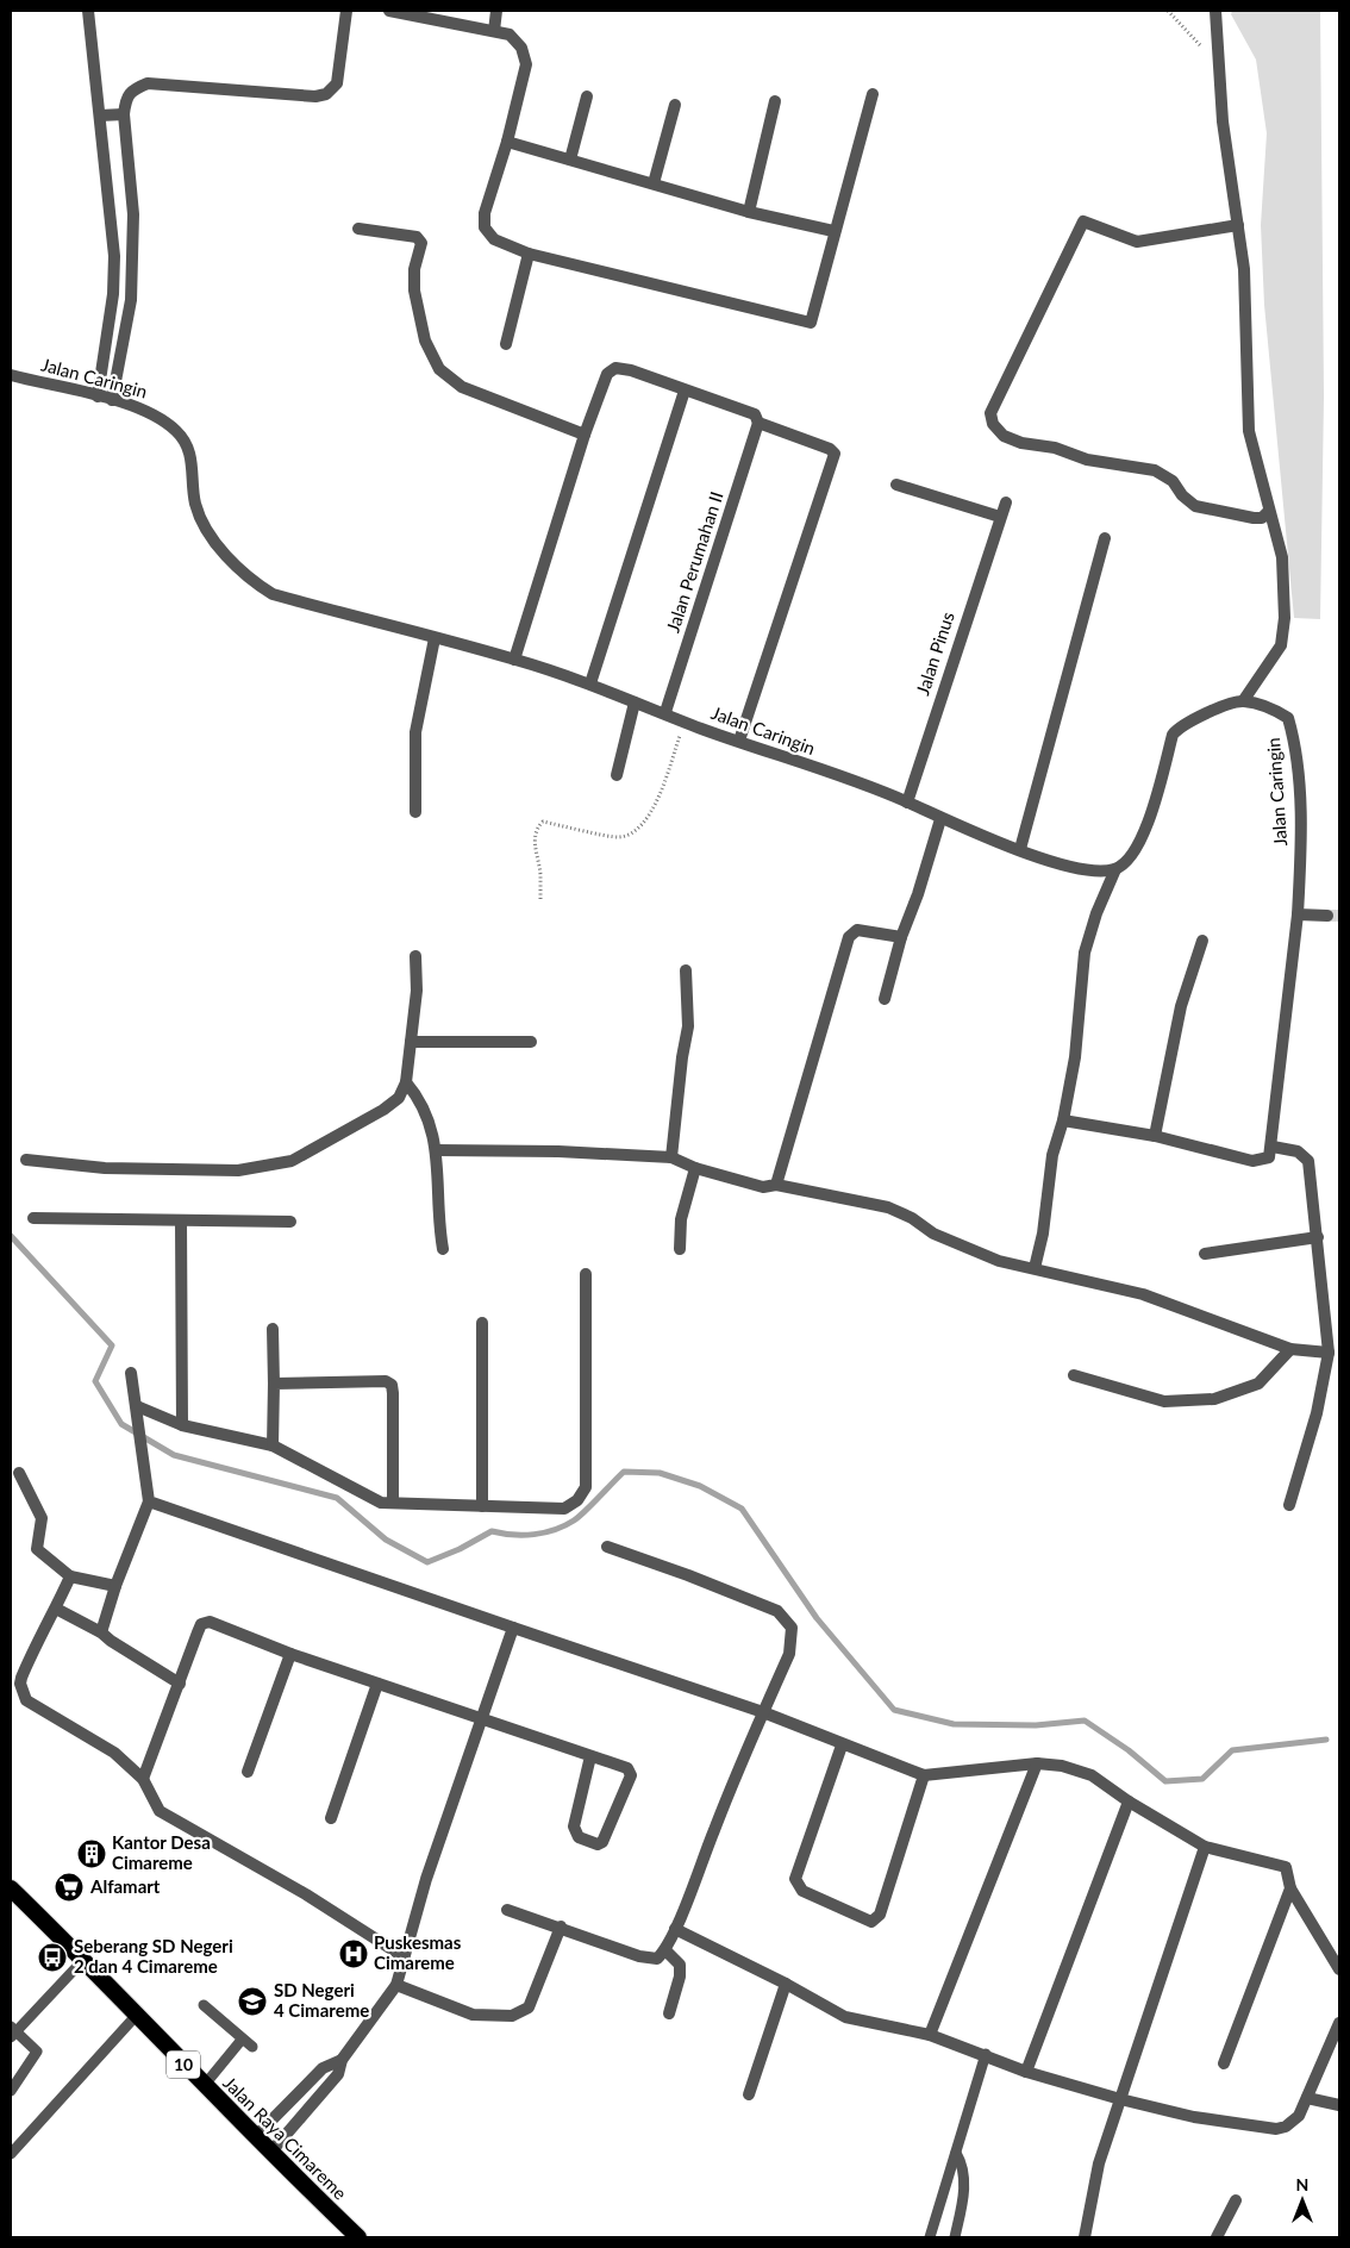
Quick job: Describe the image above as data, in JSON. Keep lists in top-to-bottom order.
{
  "streets": {
    "highway": ["10", "Jalan Raya Cimareme"],
    "street": ["Jalan Caringin", "Jalan Perumahan II", "Jalan Pinus"]
  },
  "crossings": [
    ["Jalan Caringin", "Jalan Perumahan II"],
    ["Jalan Caringin", "Jalan Pinus"]
  ],
  "places": {
    "building": ["Kantor Desa Cimareme"],
    "supermarket": ["Alfamart"],
    "hospital": ["Puskesmas Cimareme"],
    "bus stop": ["Seberang SD Negeri 2 dan 4 Cimareme"],
    "school or university": ["SD Negeri 4 Cimareme"]
  },
  "north": "top"
}
